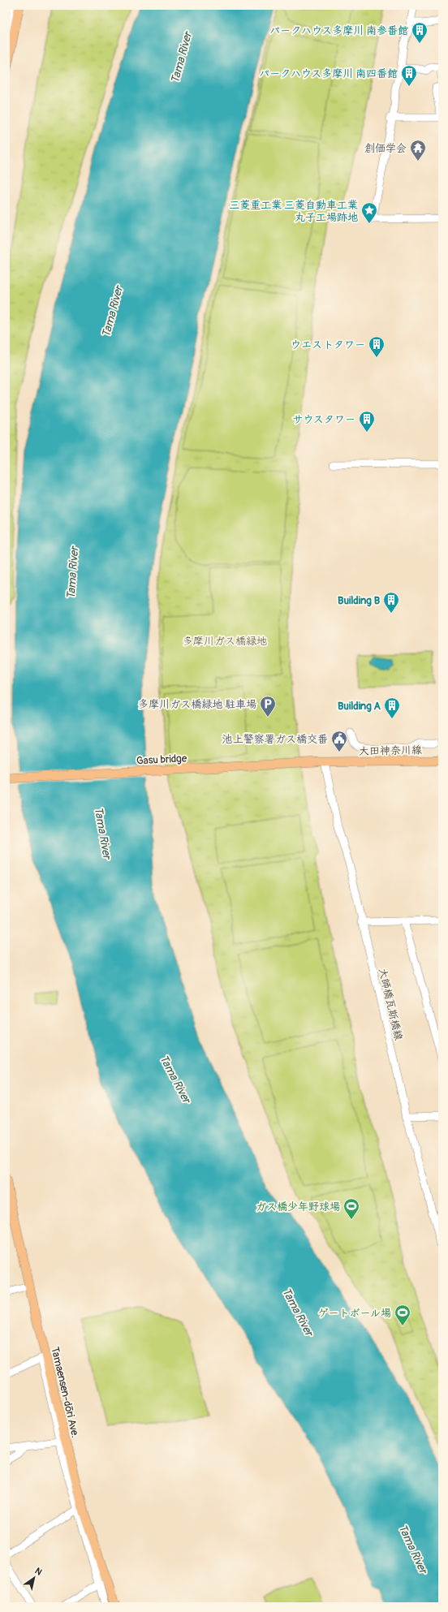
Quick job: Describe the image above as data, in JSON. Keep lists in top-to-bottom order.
{
  "streets": {
    "main road": ["大田神奈川線", "Gasu bridge", "Tamaensen-dōri Ave."],
    "street": ["大師橋瓦斯橋線"]
  },
  "crossings": [
    ["大田神奈川線", "Gasu bridge"],
    ["大田神奈川線", "大師橋瓦斯橋線"],
    ["Gasu bridge", "大師橋瓦斯橋線"]
  ],
  "water": ["Tama River"],
  "parks": ["多摩川ガス橋緑地"],
  "places": {
    "building": [
      "パークハウス多摩川 南参番館",
      "パークハウス多摩川 南四番館",
      "ウエストタワー",
      "サウスタワー",
      "Building B",
      "Building A"
    ],
    "temple": ["創価学会"],
    "place": ["三菱重工業 三菱自動車工業 丸子工場跡地"],
    "parking": ["多摩川ガス橋緑地 駐車場"],
    "public building": ["池上警察署ガス橋交番"],
    "sports": ["ガス橋少年野球場", "ゲートボール場"]
  },
  "north": "top right"
}
